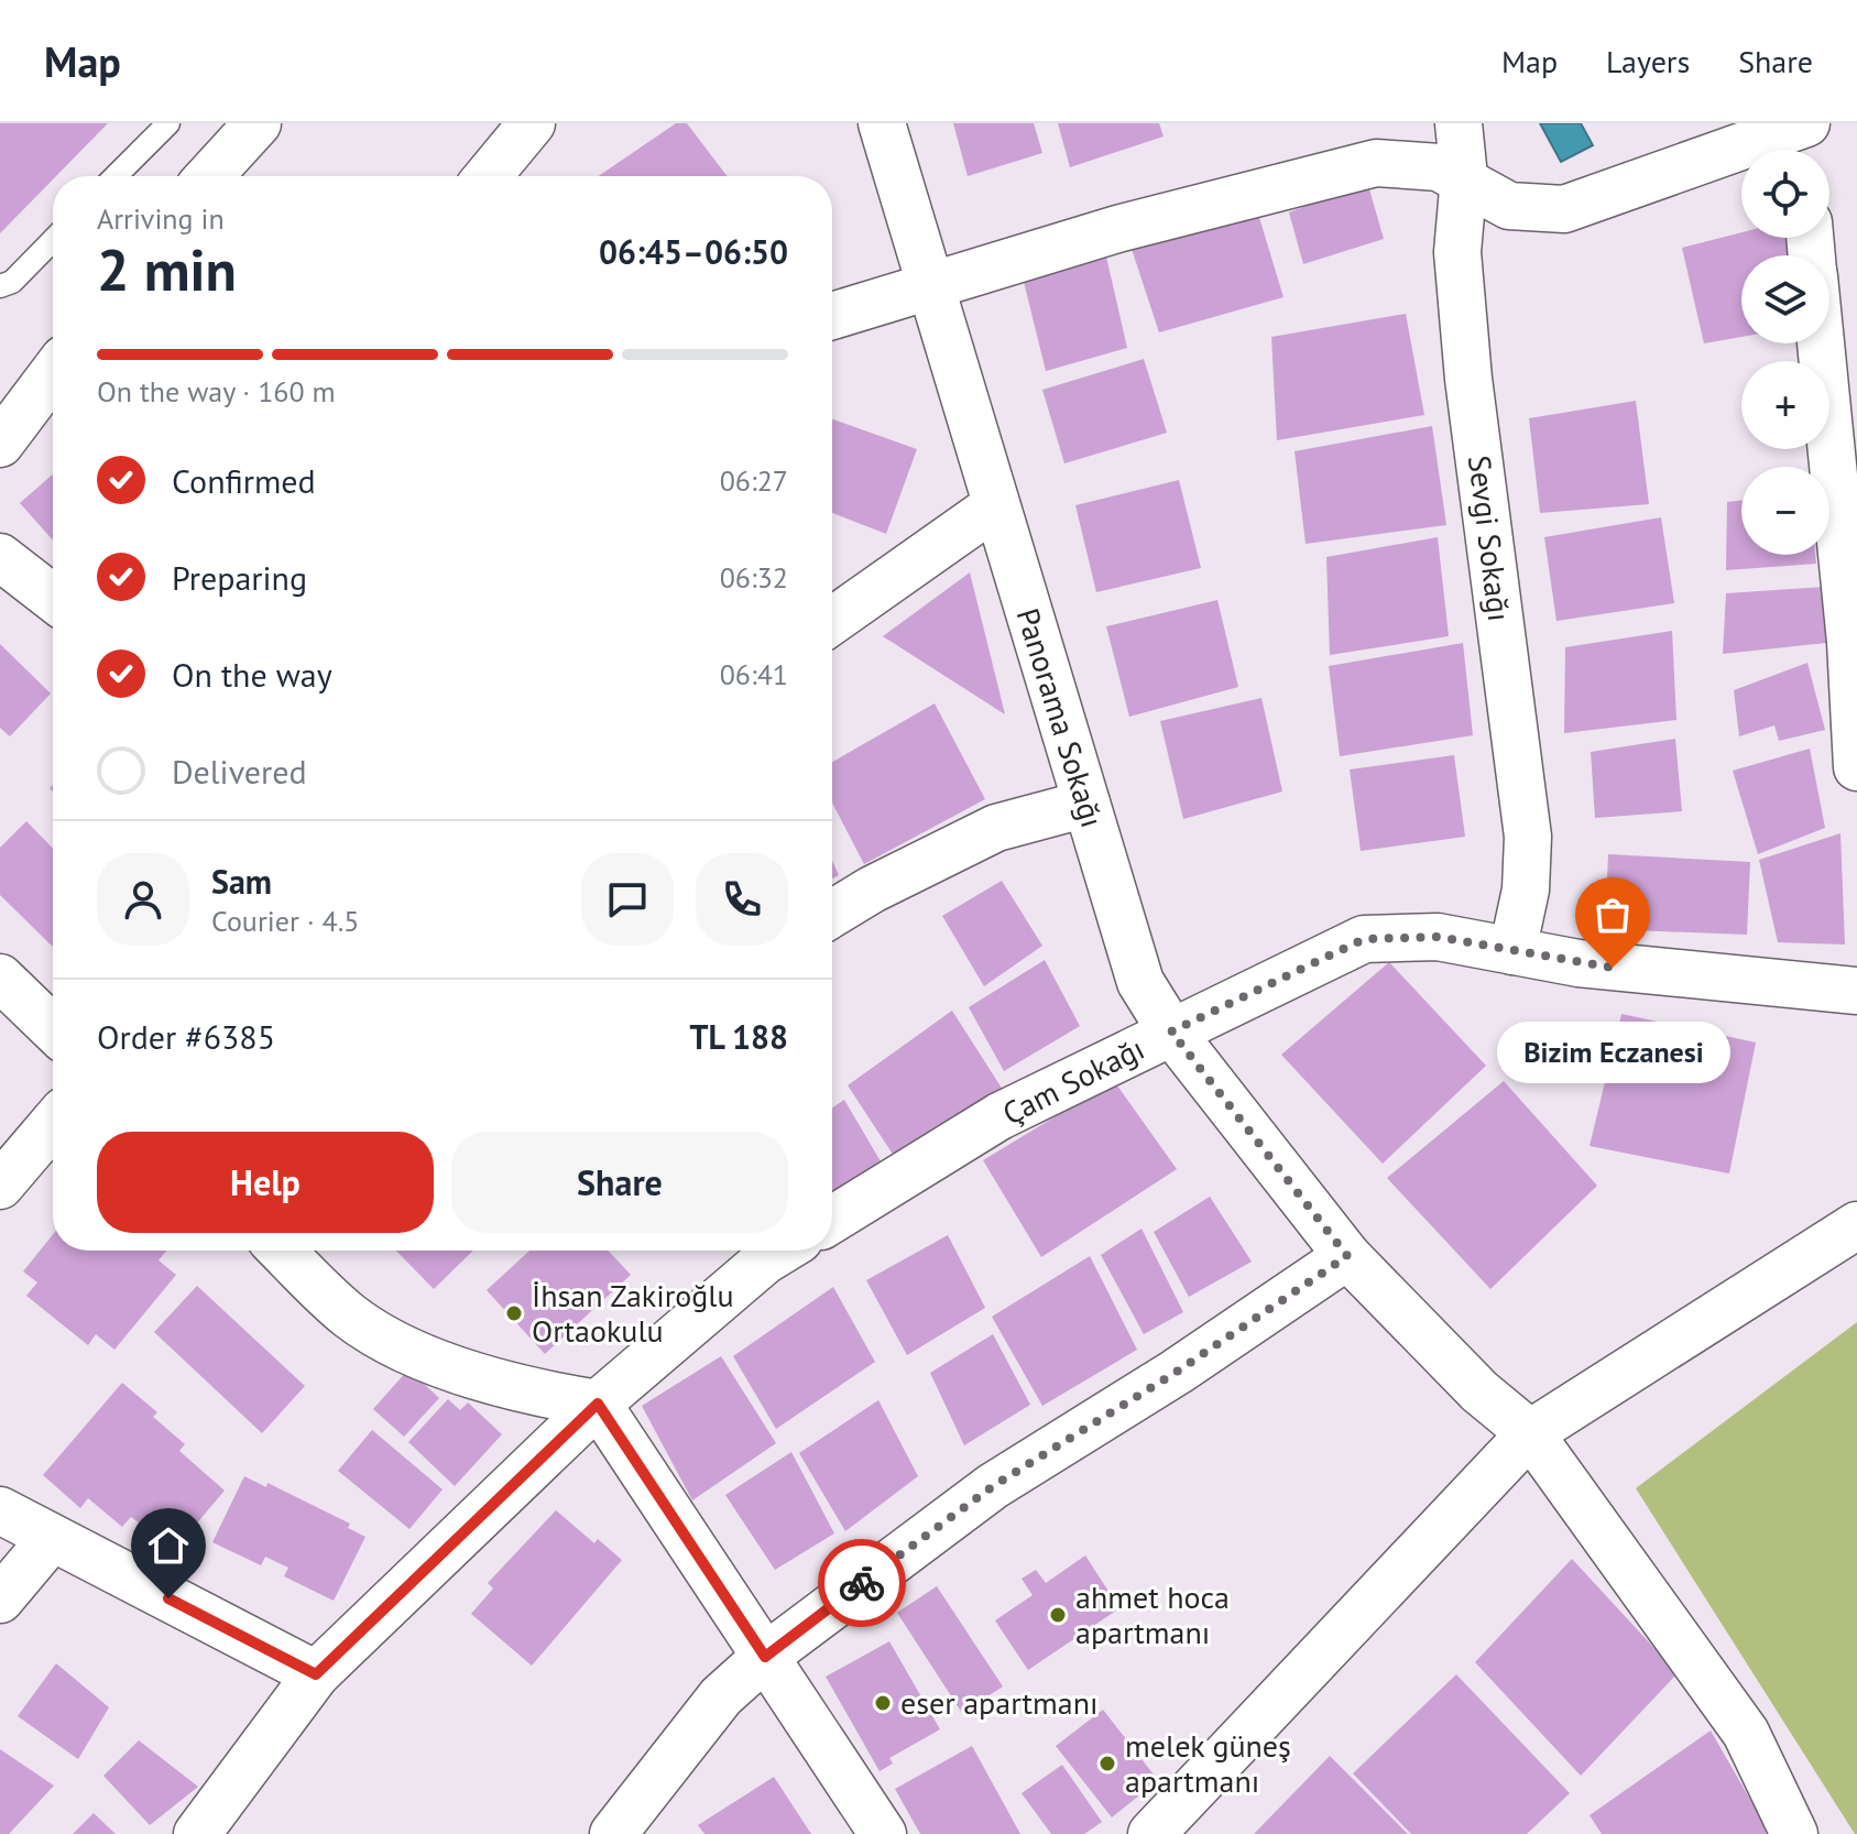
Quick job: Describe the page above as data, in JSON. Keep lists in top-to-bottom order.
{
  "streets": {
    "street": ["Sevgi Sokağı", "Panorama Sokağı", "Çam Sokağı"]
  },
  "crossings": [
    ["Sevgi Sokağı", "Çam Sokağı"],
    ["Panorama Sokağı", "Çam Sokağı"]
  ],
  "places": [
    "Bizim Eczanesi",
    "İhsan Zakiroğlu Ortaokulu",
    "ahmet hoca apartmanı",
    "eser apartmanı",
    "melek güneş apartmanı"
  ],
  "page": {
    "header": "Map",
    "nav": ["Map", "Layers", "Share"],
    "map_buttons": ["+", "−"],
    "heading": ["2 min", "Arriving in", "06:45–06:50"],
    "panel": [
      "Sam",
      "Courier · 4.5",
      "Order #6385",
      "TL 188"
    ],
    "bar": "On the way · 160 m",
    "list": [
      ["Confirmed", "06:27"],
      ["Preparing", "06:32"],
      ["On the way", "06:41"],
      "Delivered"
    ],
    "bubble": "Bizim Eczanesi",
    "buttons": ["Help", "Share"]
  }
}
